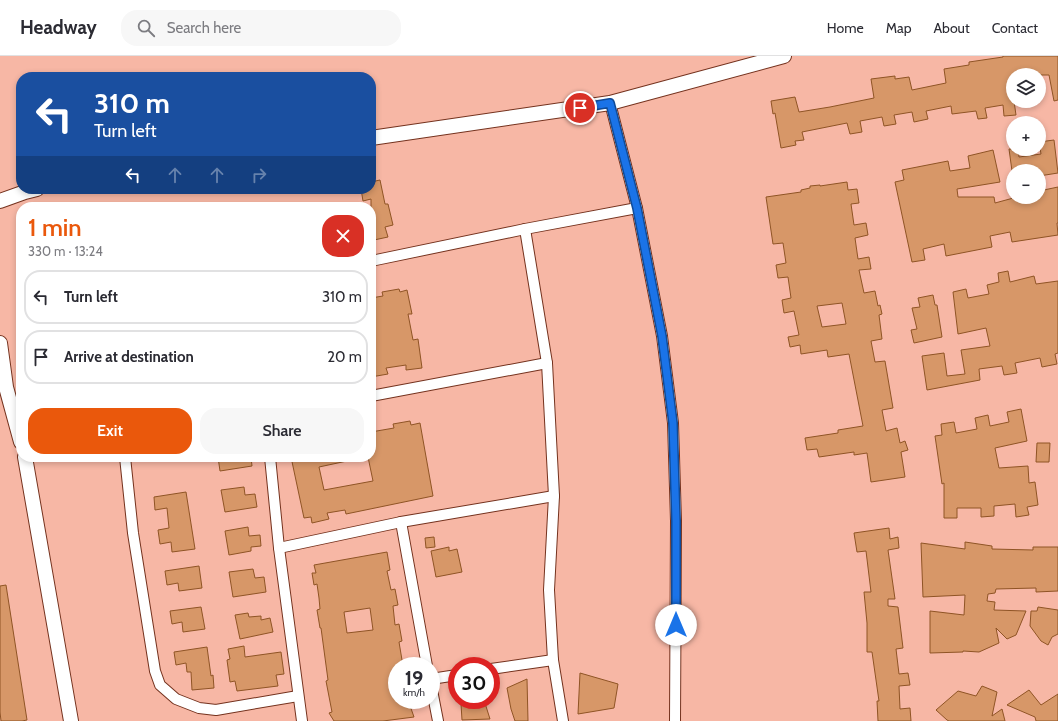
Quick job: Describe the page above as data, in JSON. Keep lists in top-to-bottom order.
{
  "page": {
    "header": "Headway",
    "search": "Search here",
    "nav": [
      "Home",
      "Map",
      "About",
      "Contact"
    ],
    "map_buttons": ["+", "−"],
    "turn": ["310 m", "Turn left"],
    "heading": ["1 min", "330 m · 13:24"],
    "list": [
      {
        "name": "Turn left",
        "value": "310 m"
      },
      {
        "name": "Arrive at destination",
        "value": "20 m"
      }
    ],
    "buttons": ["Exit", "Share"],
    "speed": "19 km/h",
    "limit": "30"
  }
}
